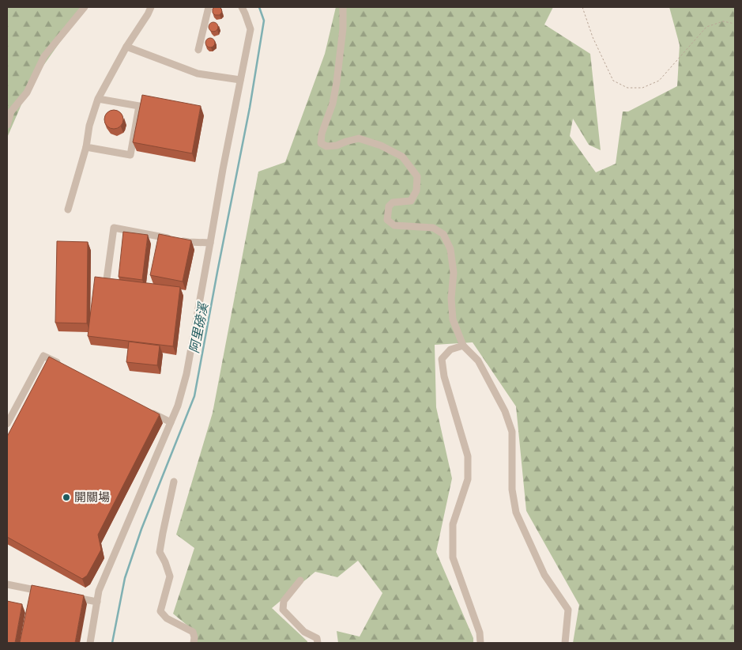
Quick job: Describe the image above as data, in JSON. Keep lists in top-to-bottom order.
{
  "water": ["阿里磅溪"],
  "places": ["開關場"]
}
